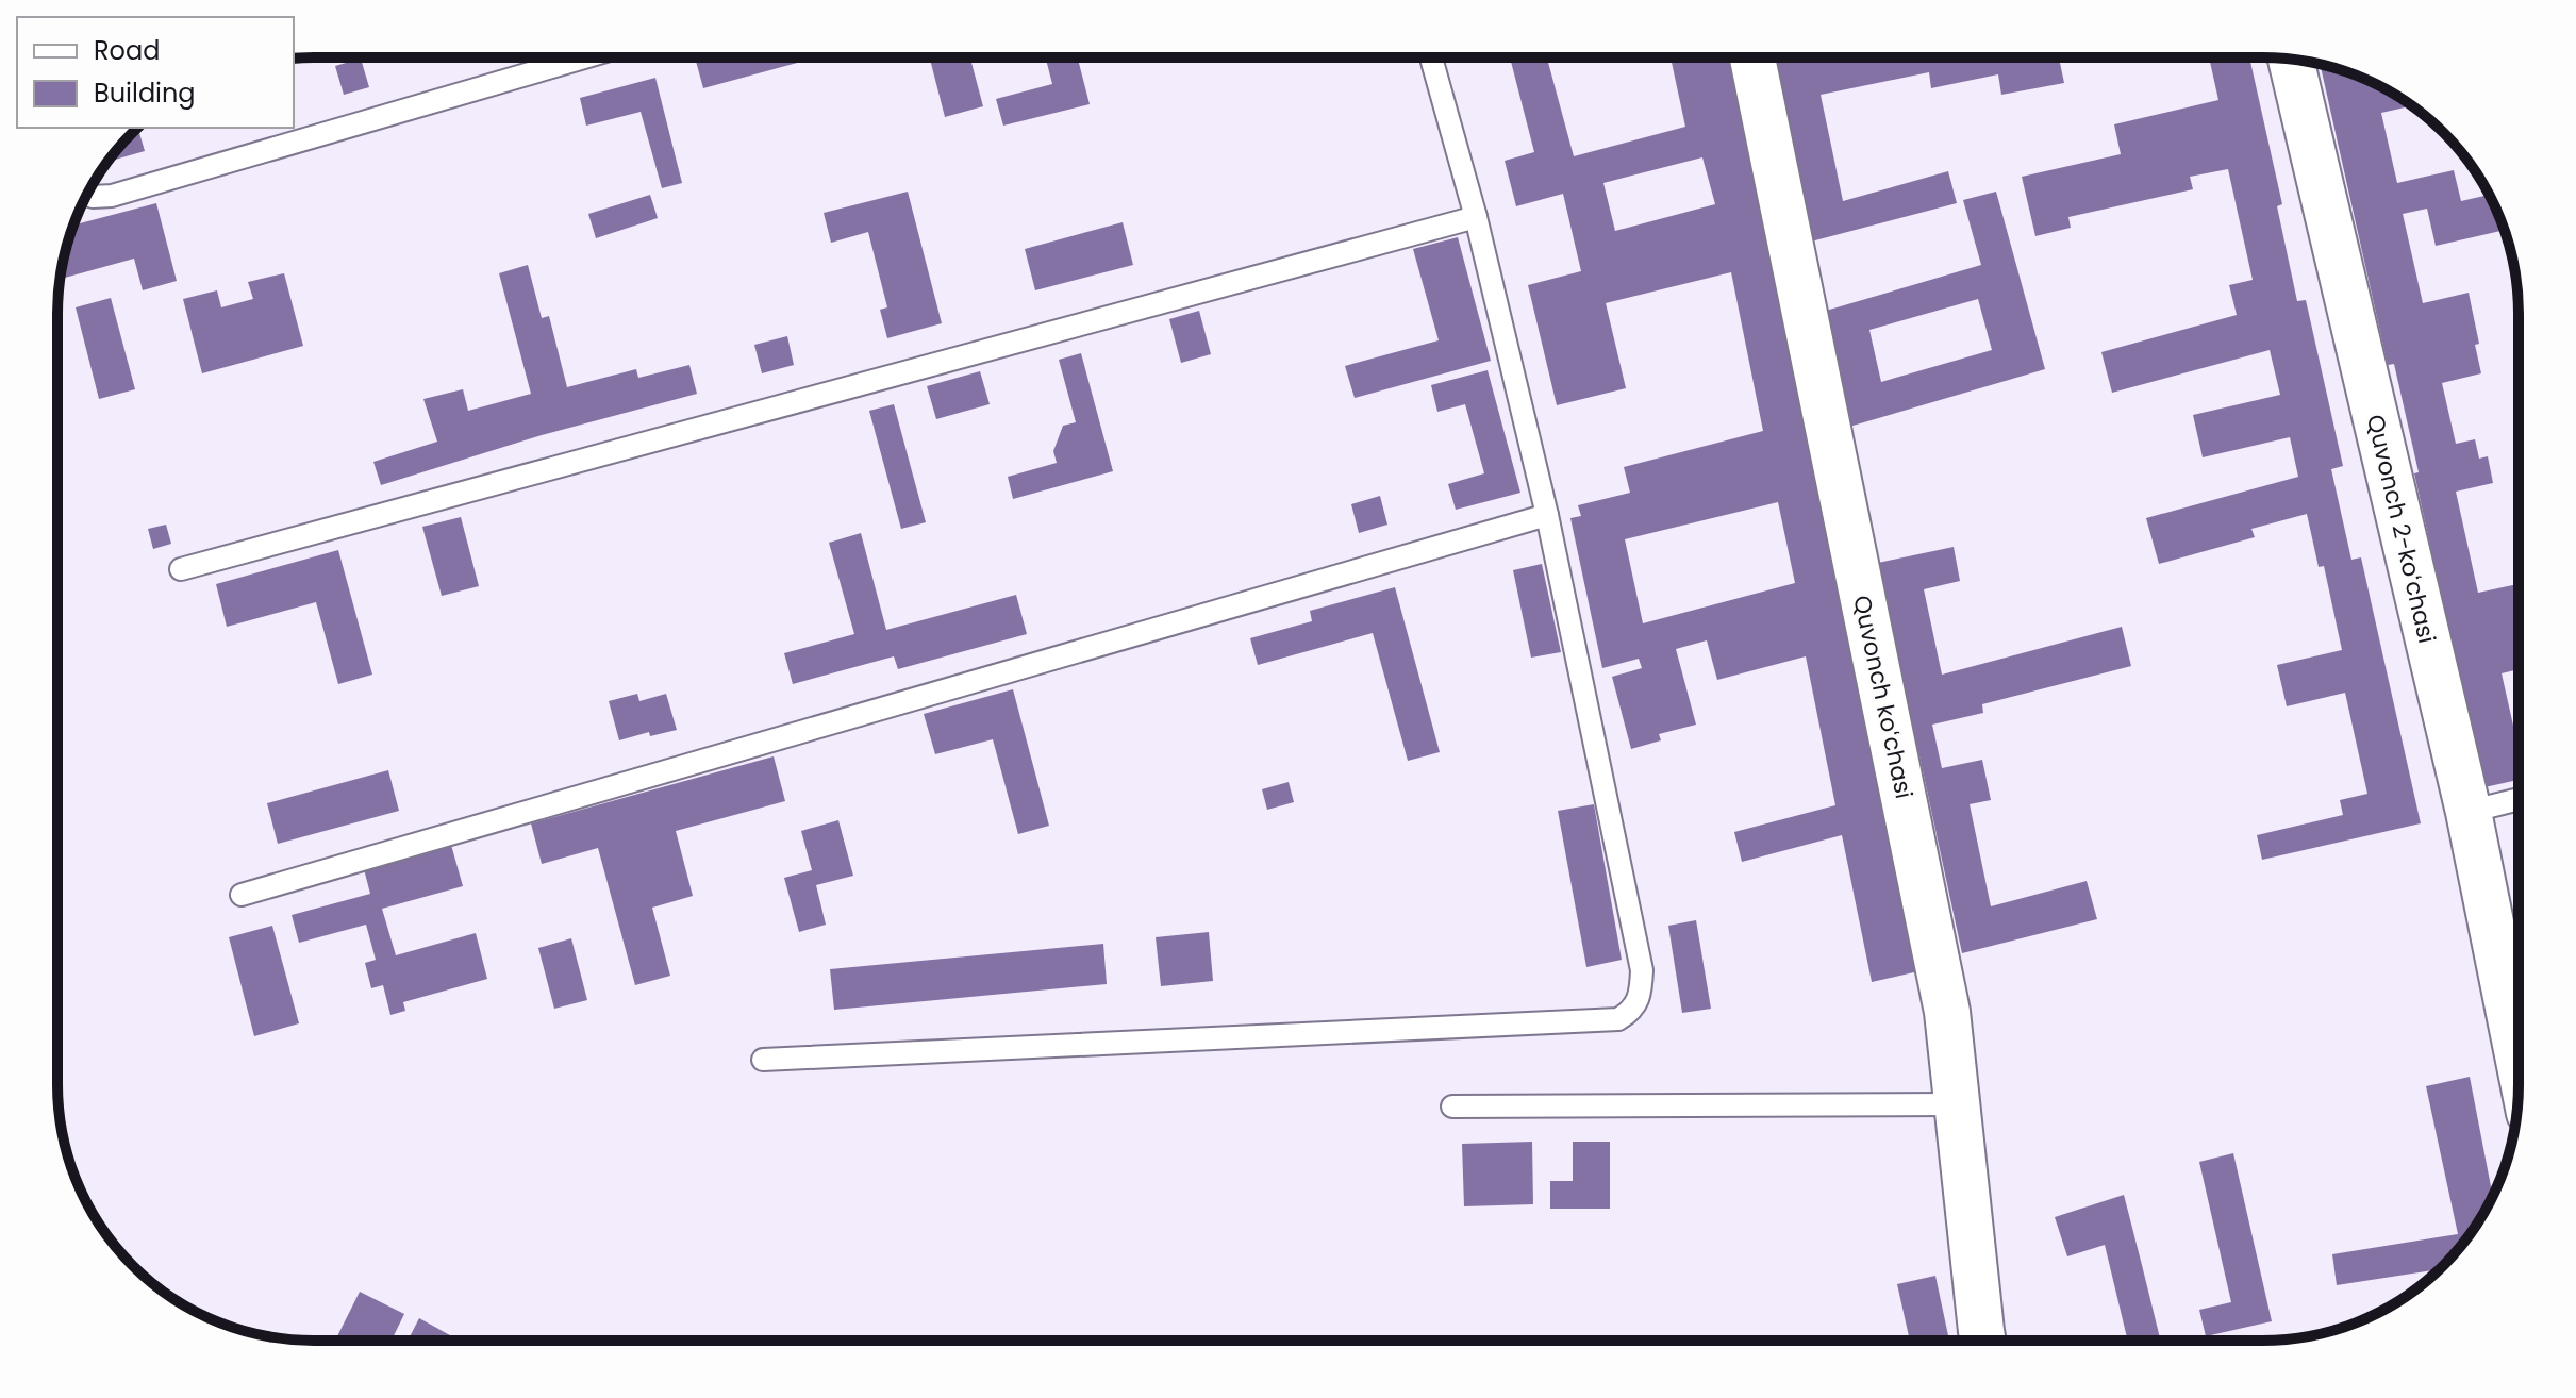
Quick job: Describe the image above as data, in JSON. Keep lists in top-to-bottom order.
{
  "streets": {
    "street": ["Quvonch 2-koʻchasi", "Quvonch koʻchasi"]
  },
  "legend": ["Road", "Building"]
}
